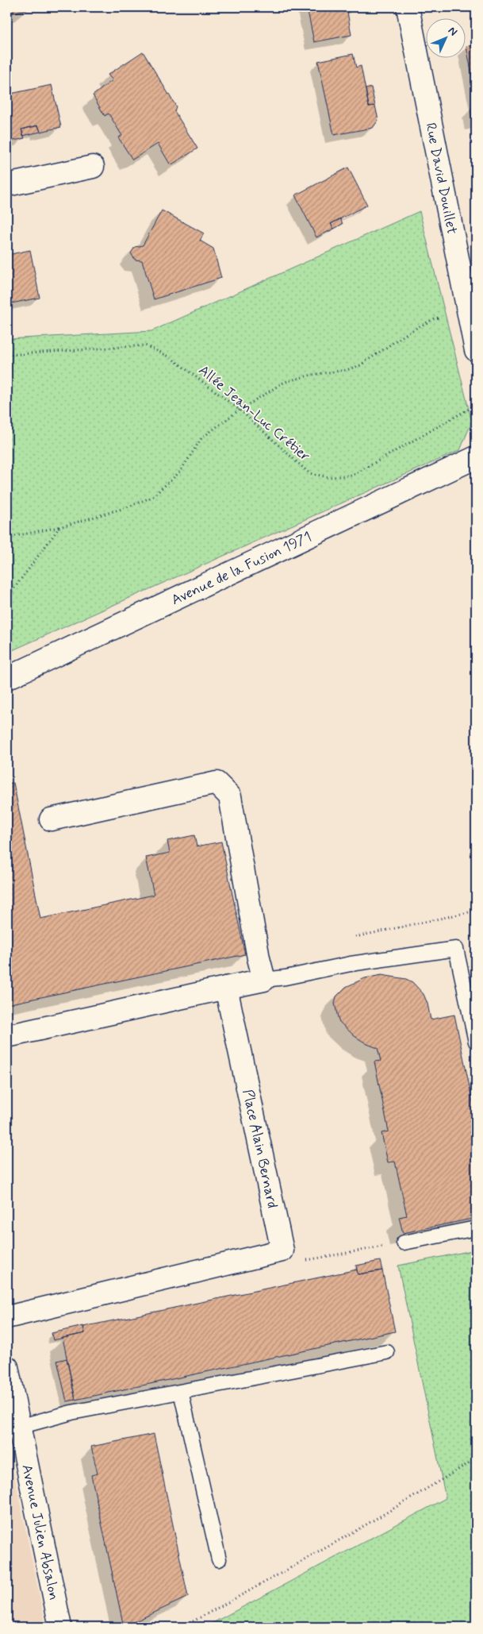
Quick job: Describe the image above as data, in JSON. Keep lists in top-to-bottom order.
{
  "streets": {
    "street": [
      "Rue David Douillet",
      "Avenue de la Fusion 1971",
      "Place Alain Bernard",
      "Avenue Julien Absalon"
    ],
    "path": ["Allée Jean-Luc Crétier"]
  },
  "north": "top right"
}
